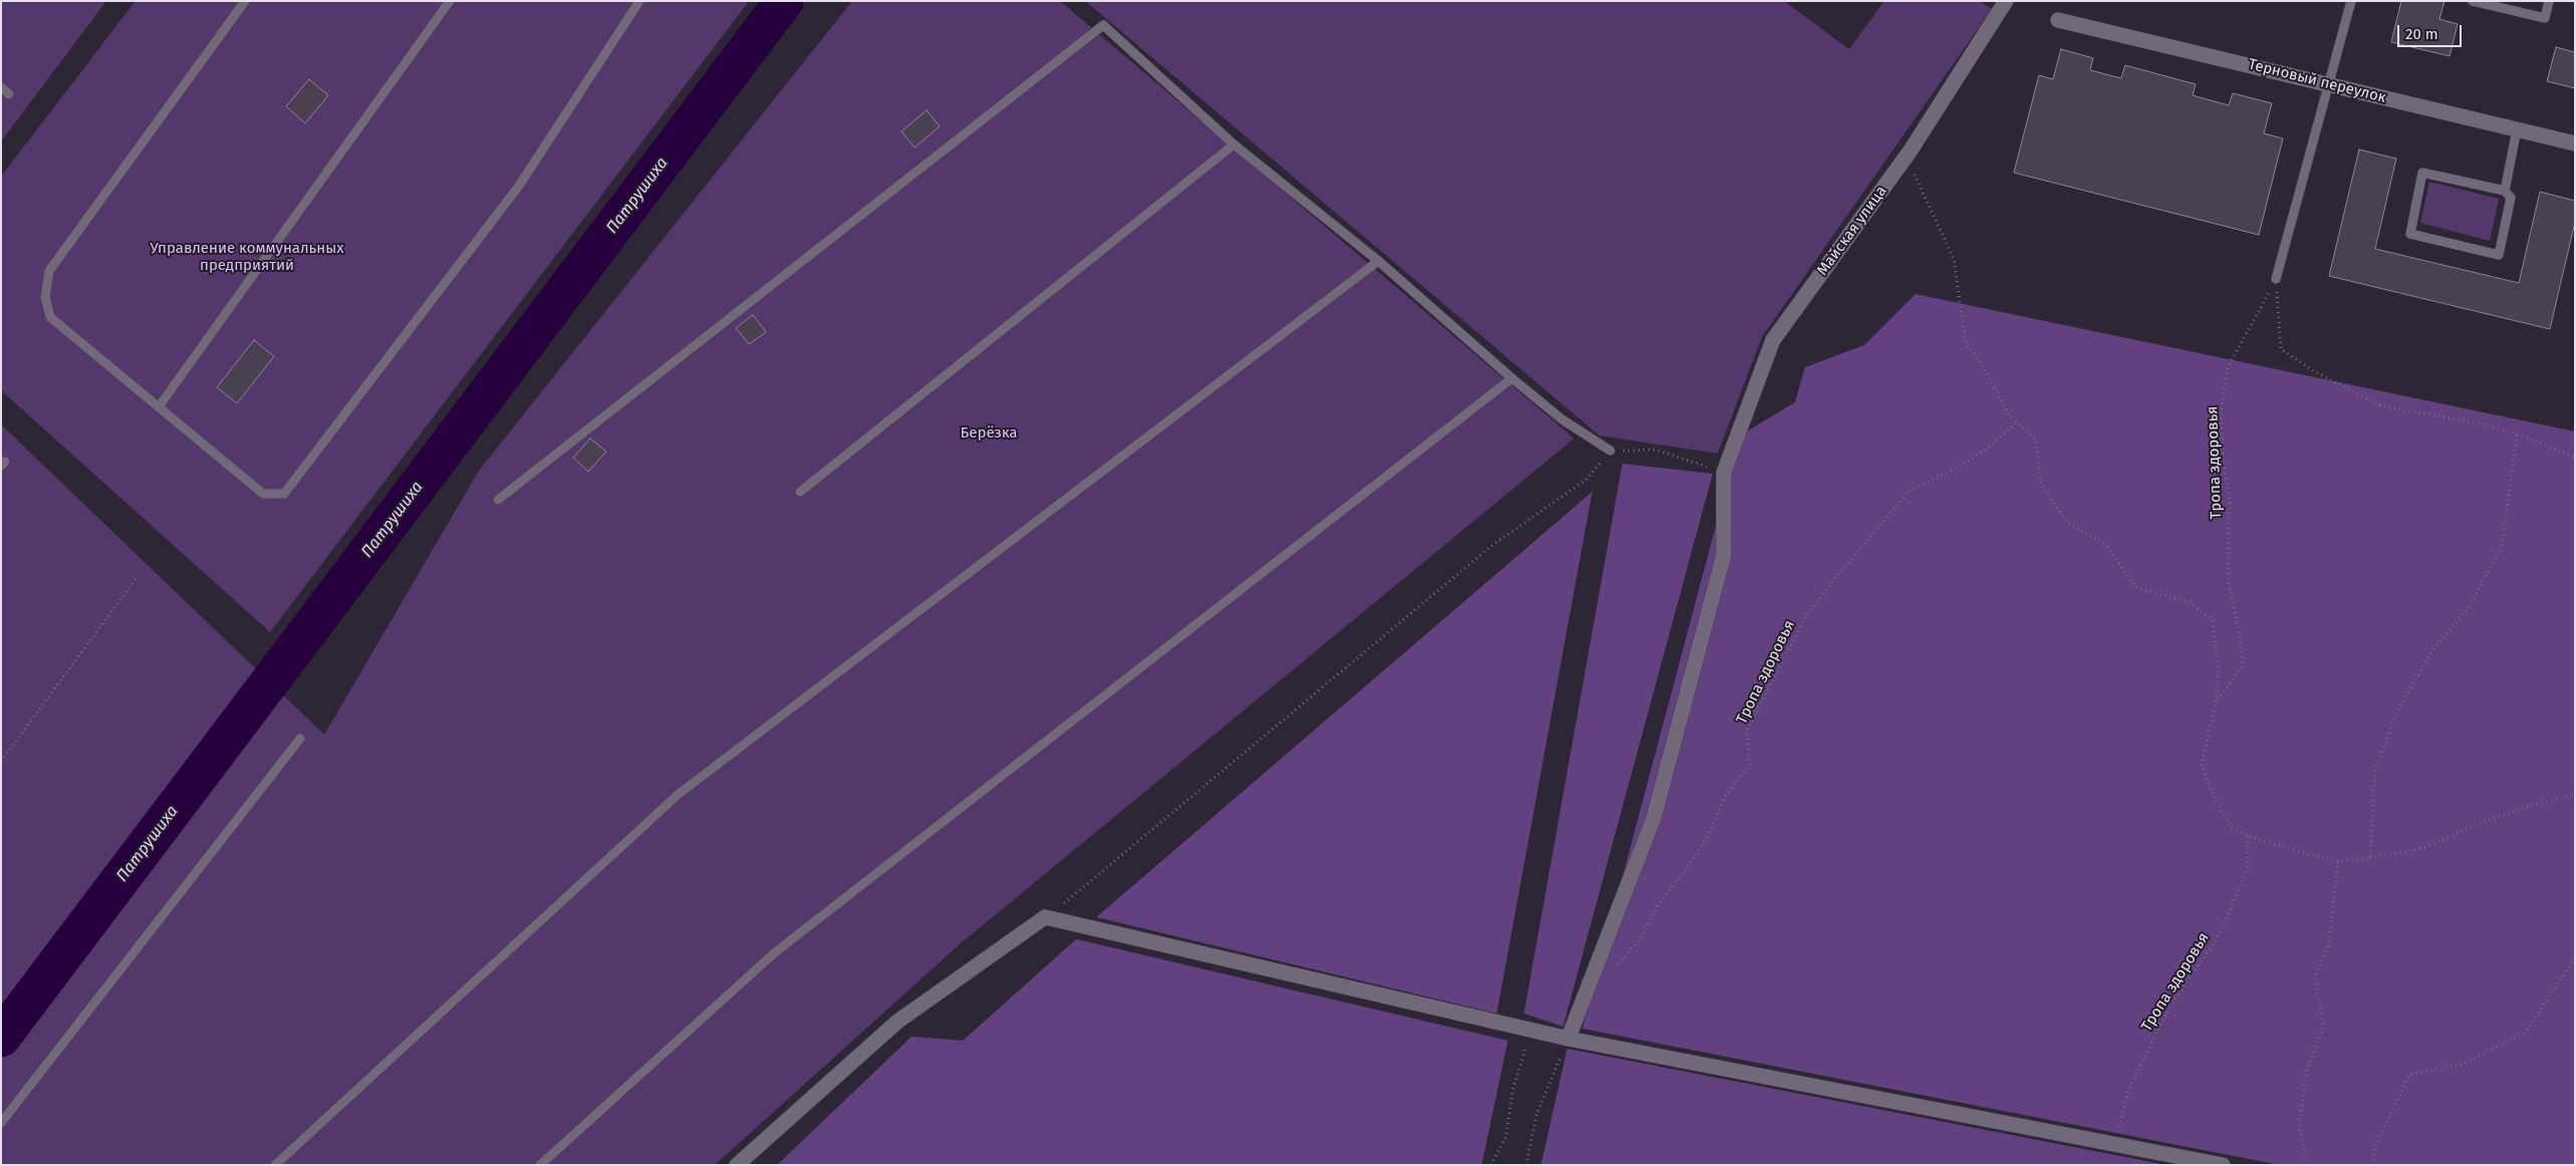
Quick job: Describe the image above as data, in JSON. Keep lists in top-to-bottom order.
{
  "streets": {
    "street": ["Терновый переулок", "Майская улица"],
    "path": ["Тропа здоровья"]
  },
  "crossings": [
    ["Майская улица", "Тропа здоровья"]
  ],
  "water": ["Патрушиха"],
  "parks": ["Управление коммунальных предприятий", "Берёзка"],
  "scale_bar": "20 m"
}
